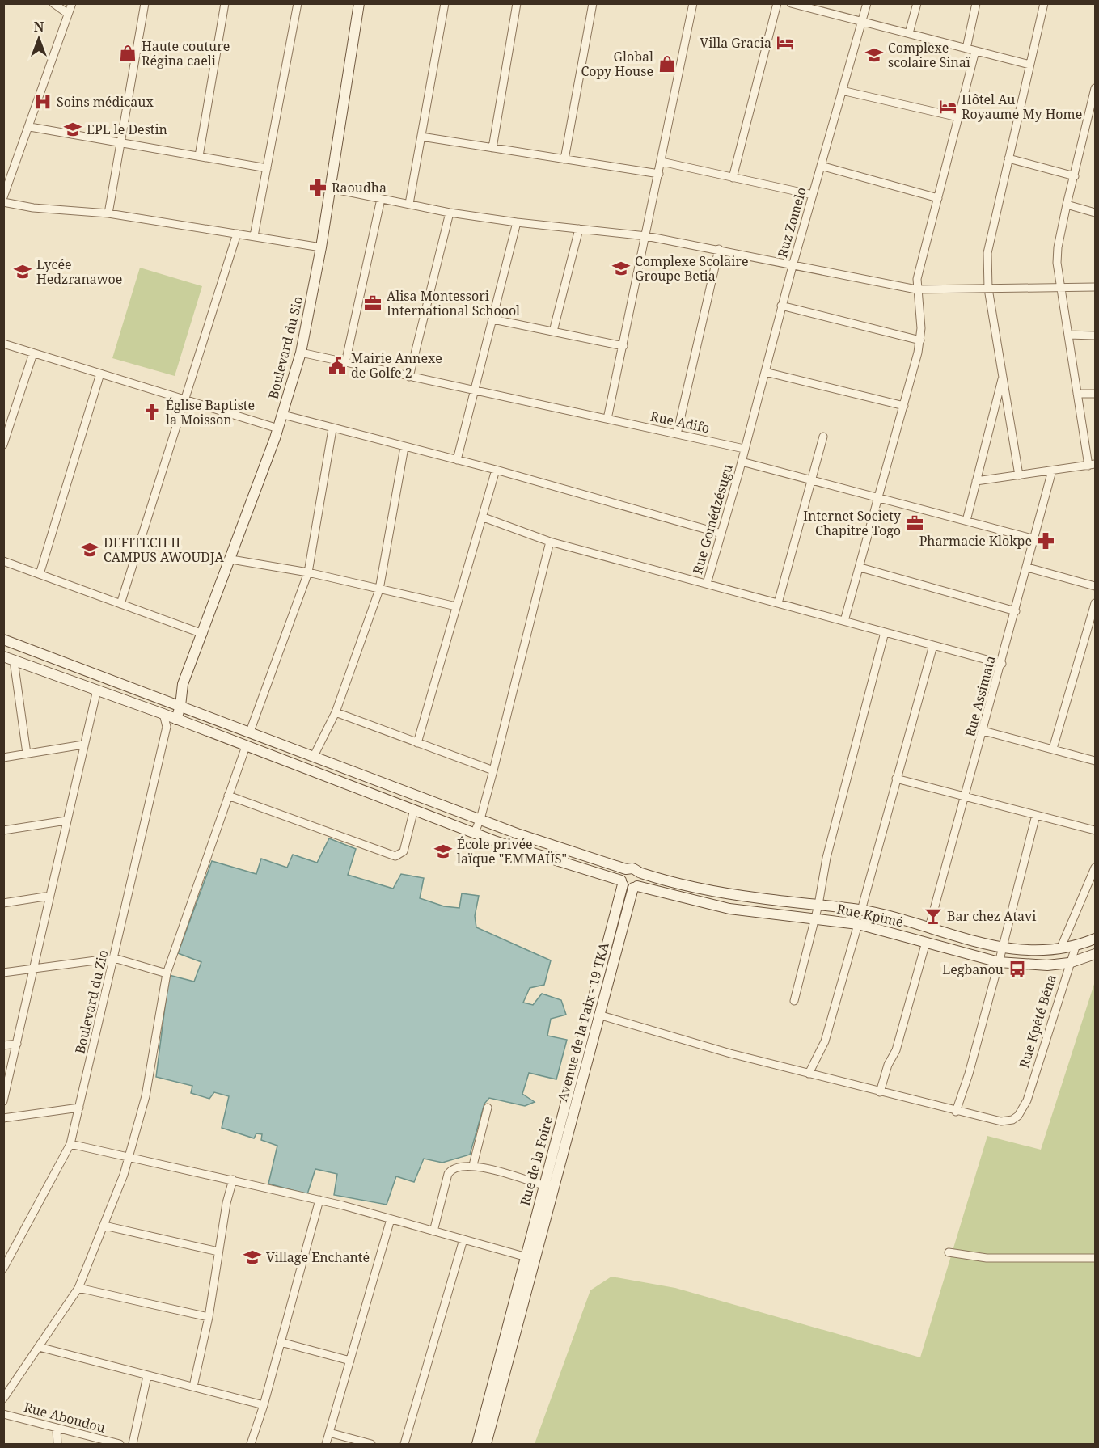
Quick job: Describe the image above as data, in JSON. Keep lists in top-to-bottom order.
{
  "streets": {
    "main road": [
      "Boulevard du Sio",
      "Rue Kpimé",
      "Avenue de la Paix - 19 TKA",
      "Rue de la Foire"
    ],
    "street": [
      "Ruz Zomelo",
      "Rue Adifo",
      "Rue Gomédzésugu",
      "Rue Assimata",
      "Boulevard du Zio",
      "Rue Kpété Béna",
      "Rue Aboudou"
    ]
  },
  "crossings": [
    ["Ruz Zomelo", "Rue Adifo"],
    ["Boulevard du Sio", "Rue Adifo"],
    ["Boulevard du Sio", "Boulevard du Zio"],
    ["Rue Kpimé", "Rue Kpété Béna"],
    ["Rue Kpimé", "Avenue de la Paix - 19 TKA"],
    ["Rue Kpimé", "Rue de la Foire"],
    ["Avenue de la Paix - 19 TKA", "Rue de la Foire"]
  ],
  "places": {
    "hotel": ["Villa Gracia", "Hôtel Au Royaume My Home"],
    "shop": ["Haute couture Régina caeli", "Global Copy House"],
    "school or university": [
      "Complexe scolaire Sinaï",
      "EPL le Destin",
      "Complexe Scolaire Groupe Betia",
      "Lycée Hedzranawoe",
      "DEFITECH II CAMPUS AWOUDJA",
      "École privée laïque \"EMMAÜS\"",
      "Village Enchanté"
    ],
    "hospital": ["Soins médicaux"],
    "pharmacy": ["Raoudha", "Pharmacie Klokpe"],
    "office": ["Alisa Montessori International Schoool", "Internet Society Chapitre Togo"],
    "public building": ["Mairie Annexe de Golfe 2"],
    "church": ["Église Baptiste la Moisson"],
    "bar": ["Bar chez Atavi"],
    "bus stop": ["Legbanou"]
  },
  "north": "top"
}
